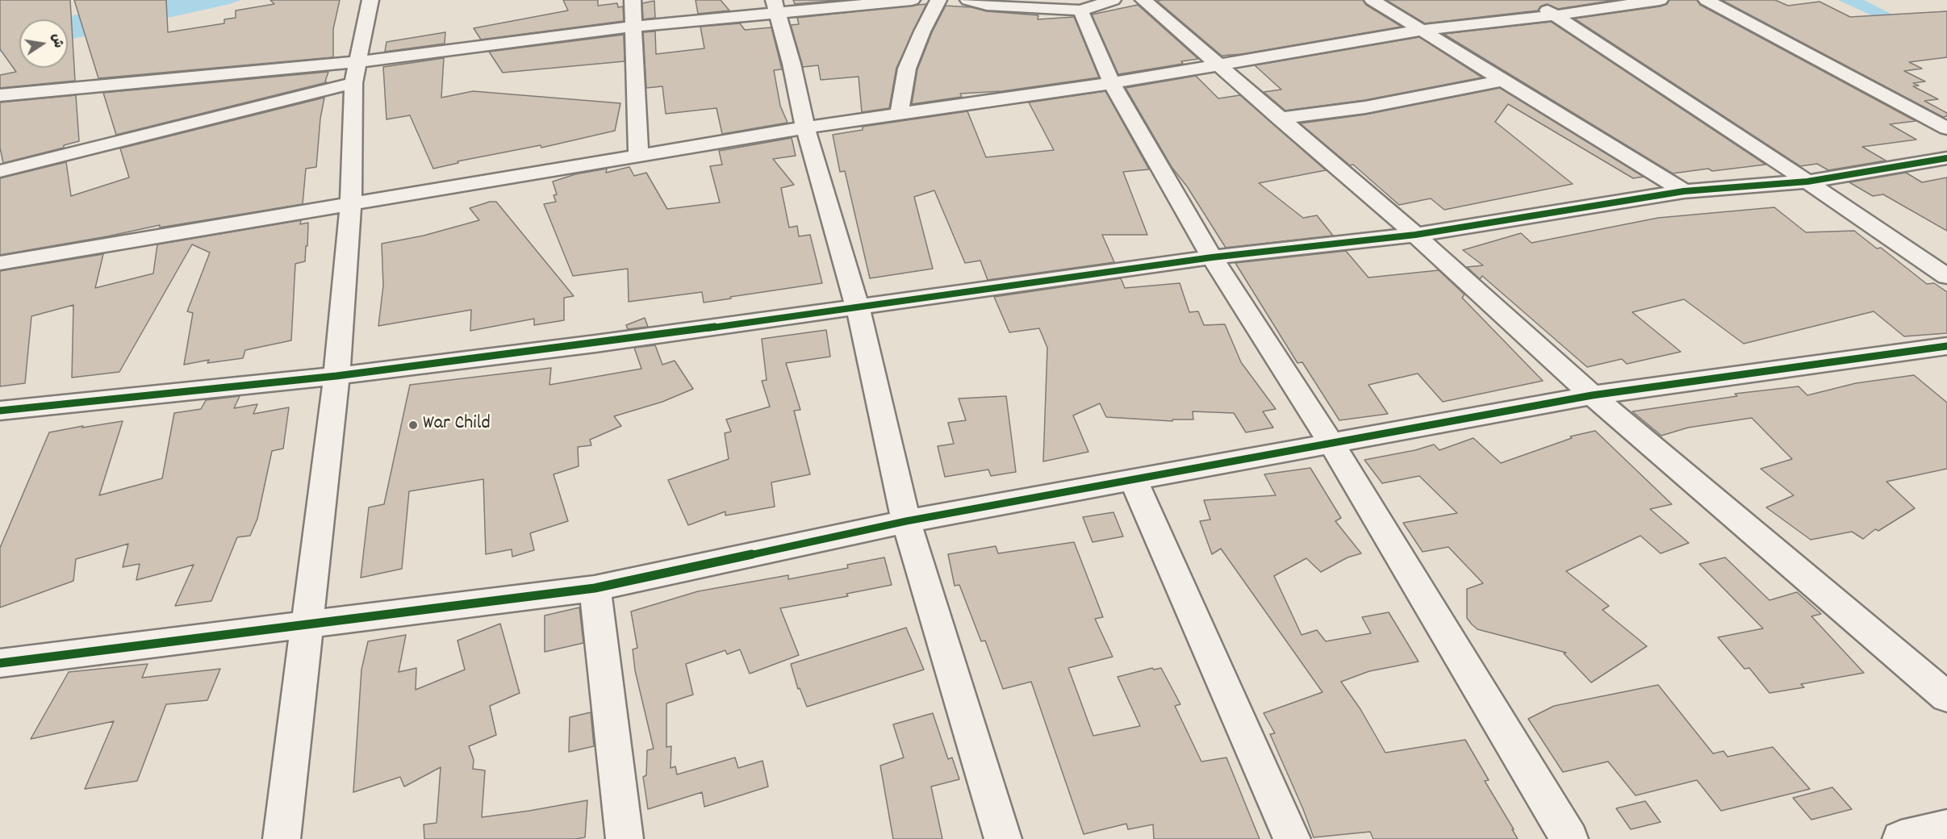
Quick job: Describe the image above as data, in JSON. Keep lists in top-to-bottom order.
{
  "places": ["War Child"],
  "north": "right"
}
